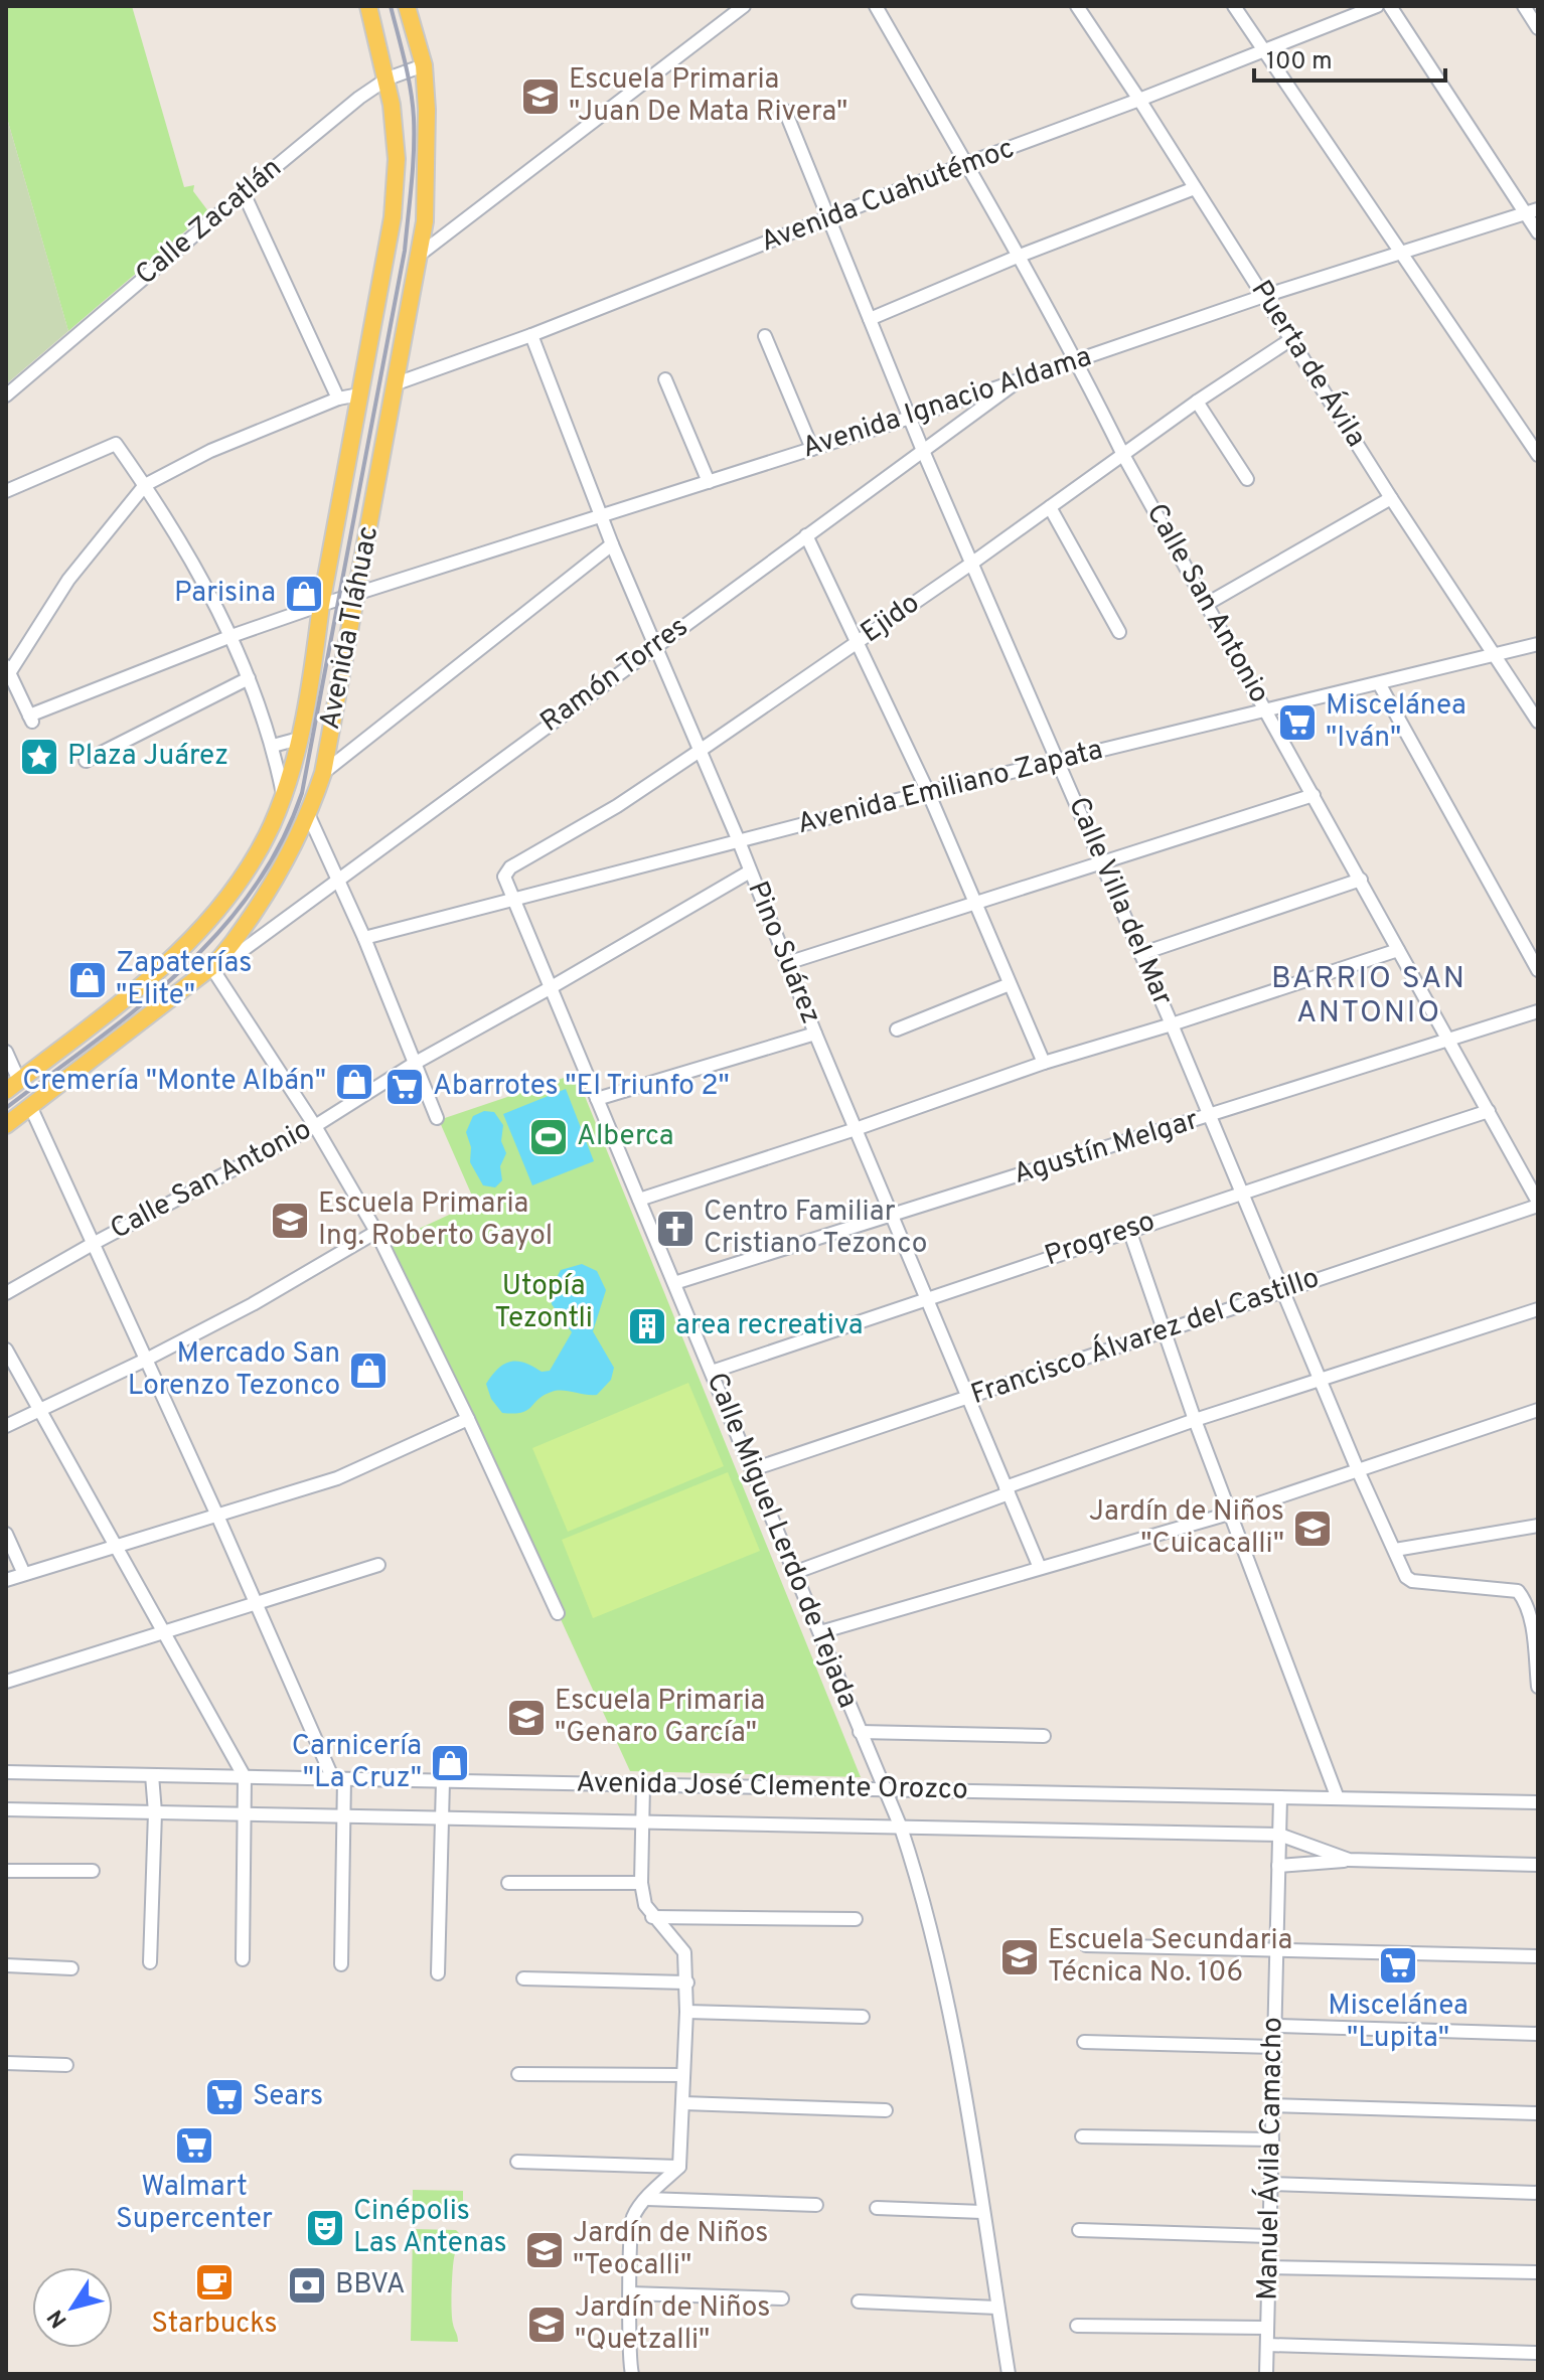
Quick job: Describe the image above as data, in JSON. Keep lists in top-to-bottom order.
{
  "streets": {
    "main road": ["Avenida Tláhuac"],
    "street": [
      "Avenida Cuahutémoc",
      "Calle Zacatlán",
      "Puerta de Ávila",
      "Avenida Ignacio Aldama",
      "Calle San Antonio",
      "Ejido",
      "Ramón Torres",
      "Avenida Emiliano Zapata",
      "Calle Villa del Mar",
      "Pino Suárez",
      "Agustín Melgar",
      "Progreso",
      "Francisco Álvarez del Castillo",
      "Calle Miguel Lerdo de Tejada",
      "Avenida José Clemente Orozco",
      "Manuel Ávila Camacho"
    ]
  },
  "crossings": [
    ["Avenida Cuahutémoc", "Puerta de Ávila"],
    ["Avenida Cuahutémoc", "Calle San Antonio"],
    ["Avenida Cuahutémoc", "Avenida Tláhuac"],
    ["Avenida Cuahutémoc", "Calle Villa del Mar"],
    ["Avenida Cuahutémoc", "Pino Suárez"],
    ["Calle Zacatlán", "Avenida Tláhuac"],
    ["Puerta de Ávila", "Avenida Ignacio Aldama"],
    ["Puerta de Ávila", "Ejido"],
    ["Puerta de Ávila", "Avenida Emiliano Zapata"],
    ["Avenida Ignacio Aldama", "Calle San Antonio"],
    ["Avenida Ignacio Aldama", "Avenida Tláhuac"],
    ["Avenida Ignacio Aldama", "Ramón Torres"],
    ["Avenida Ignacio Aldama", "Calle Villa del Mar"],
    ["Avenida Ignacio Aldama", "Pino Suárez"],
    ["Calle San Antonio", "Ejido"],
    ["Calle San Antonio", "Avenida Emiliano Zapata"],
    ["Calle San Antonio", "Pino Suárez"],
    ["Calle San Antonio", "Agustín Melgar"],
    ["Calle San Antonio", "Progreso"],
    ["Calle San Antonio", "Francisco Álvarez del Castillo"],
    ["Calle San Antonio", "Calle Miguel Lerdo de Tejada"],
    ["Ejido", "Avenida Emiliano Zapata"],
    ["Ejido", "Calle Villa del Mar"],
    ["Ejido", "Pino Suárez"],
    ["Ejido", "Calle Miguel Lerdo de Tejada"],
    ["Avenida Tláhuac", "Ramón Torres"],
    ["Ramón Torres", "Calle Villa del Mar"],
    ["Ramón Torres", "Pino Suárez"],
    ["Avenida Emiliano Zapata", "Calle Villa del Mar"],
    ["Avenida Emiliano Zapata", "Pino Suárez"],
    ["Avenida Emiliano Zapata", "Calle Miguel Lerdo de Tejada"],
    ["Calle Villa del Mar", "Agustín Melgar"],
    ["Calle Villa del Mar", "Progreso"],
    ["Calle Villa del Mar", "Francisco Álvarez del Castillo"],
    ["Pino Suárez", "Agustín Melgar"],
    ["Pino Suárez", "Progreso"],
    ["Pino Suárez", "Francisco Álvarez del Castillo"],
    ["Agustín Melgar", "Calle Miguel Lerdo de Tejada"],
    ["Progreso", "Calle Miguel Lerdo de Tejada"],
    ["Francisco Álvarez del Castillo", "Calle Miguel Lerdo de Tejada"],
    ["Calle Miguel Lerdo de Tejada", "Avenida José Clemente Orozco"],
    ["Avenida José Clemente Orozco", "Manuel Ávila Camacho"]
  ],
  "districts": ["BARRIO SAN ANTONIO"],
  "parks": ["Utopía Tezontli"],
  "places": {
    "school or university": [
      "Escuela Primaria \"Juan De Mata Rivera\"",
      "Escuela Primaria Ing. Roberto Gayol",
      "Jardín de Niños \"Cuicacalli\"",
      "Escuela Primaria \"Genaro García\"",
      "Escuela Secundaria Técnica No. 106",
      "Jardín de Niños \"Teocalli\"",
      "Jardín de Niños \"Quetzalli\""
    ],
    "shop": [
      "Parisina",
      "Zapaterías \"Elite\"",
      "Cremería \"Monte Albán\"",
      "Mercado San Lorenzo Tezonco",
      "Carnicería \"La Cruz\""
    ],
    "supermarket": [
      "Miscelánea \"Iván\"",
      "Abarrotes \"El Triunfo 2\"",
      "Miscelánea \"Lupita\"",
      "Sears",
      "Walmart Supercenter"
    ],
    "place": ["Plaza Juárez"],
    "sports": ["Alberca"],
    "church": ["Centro Familiar Cristiano Tezonco"],
    "building": ["area recreativa"],
    "theatre": ["Cinépolis Las Antenas"],
    "cafe": ["Starbucks"],
    "bank": ["BBVA"]
  },
  "scale_bar": "100 m",
  "north": "bottom left"
}
